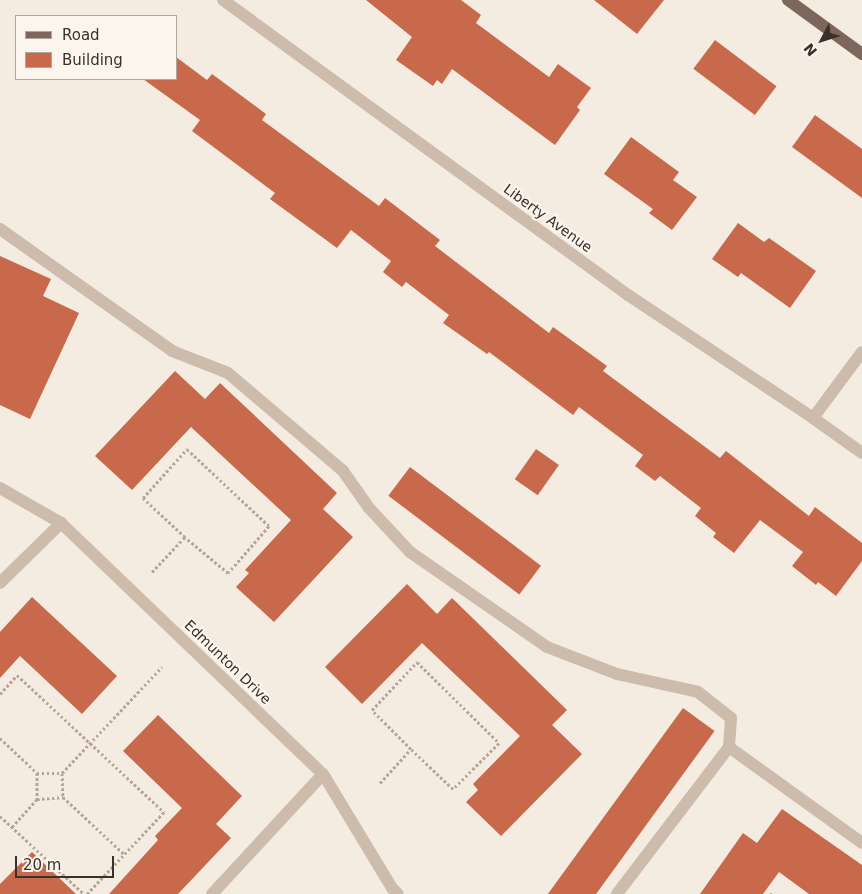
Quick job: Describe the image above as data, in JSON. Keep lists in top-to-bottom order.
{
  "streets": {
    "street": ["Liberty Avenue", "Edmunton Drive"]
  },
  "legend": ["Road", "Building"],
  "scale_bar": "20 m",
  "north": "bottom left"
}
